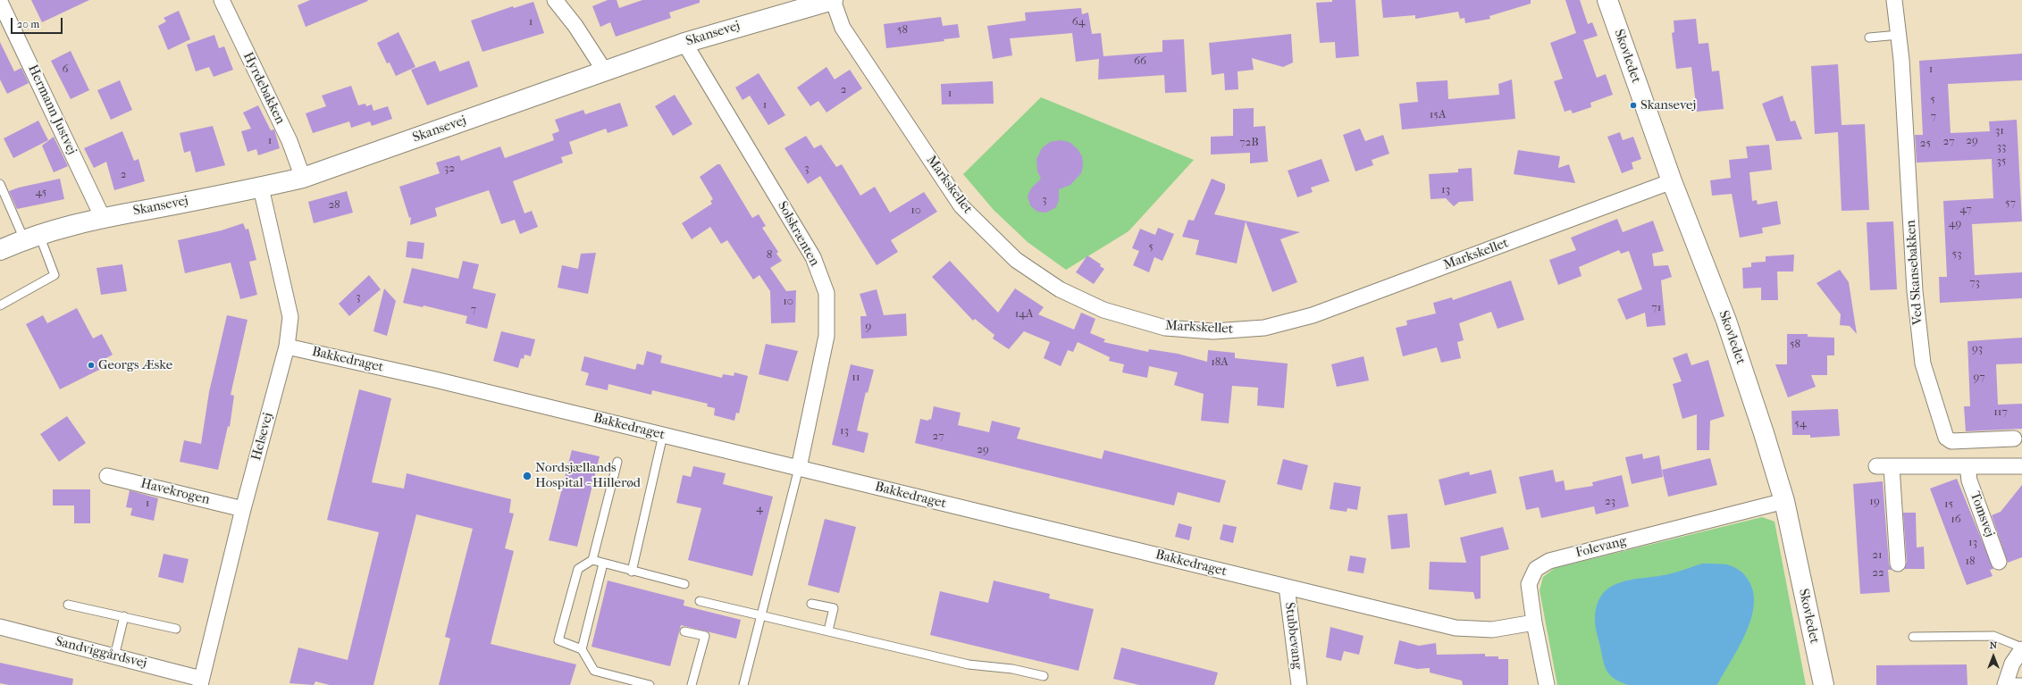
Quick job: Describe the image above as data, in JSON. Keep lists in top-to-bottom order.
{
  "streets": {
    "street": [
      "Skansevej",
      "Skovledet",
      "Hyrdebakken",
      "Hermann Justvej",
      "Markskellet",
      "Solskrænten",
      "Ved Skansebakken",
      "Bakkedraget",
      "Helsevej",
      "Havekrogen",
      "Tomsvej",
      "Folevang",
      "Stubbevang",
      "Sandviggårdsvej"
    ]
  },
  "crossings": [
    ["Skansevej", "Hyrdebakken"],
    ["Skansevej", "Hermann Justvej"],
    ["Skansevej", "Markskellet"],
    ["Skansevej", "Solskrænten"],
    ["Skansevej", "Helsevej"],
    ["Skovledet", "Markskellet"],
    ["Skovledet", "Folevang"],
    ["Solskrænten", "Bakkedraget"],
    ["Bakkedraget", "Helsevej"],
    ["Bakkedraget", "Folevang"],
    ["Bakkedraget", "Stubbevang"],
    ["Helsevej", "Havekrogen"],
    ["Helsevej", "Sandviggårdsvej"]
  ],
  "places": ["Skansevej", "Georgs Æske", "Nordsjællands Hospital - Hillerød"],
  "house_numbers": [
    "1",
    "64",
    "58",
    "66",
    "6",
    "1",
    "2",
    "1",
    "5",
    "1",
    "15A",
    "7",
    "31",
    "1",
    "29",
    "27",
    "72B",
    "25",
    "33",
    "35",
    "32",
    "3",
    "2",
    "13",
    "45",
    "3",
    "57",
    "28",
    "47",
    "10",
    "49",
    "5",
    "53",
    "8",
    "73",
    "3",
    "10",
    "71",
    "7",
    "14A",
    "9",
    "58",
    "93",
    "18A",
    "11",
    "97",
    "117",
    "54",
    "13",
    "27",
    "29",
    "23",
    "19",
    "1",
    "15",
    "4",
    "16",
    "13",
    "21",
    "18",
    "22"
  ],
  "scale_bar": "20 m",
  "north": "top"
}
